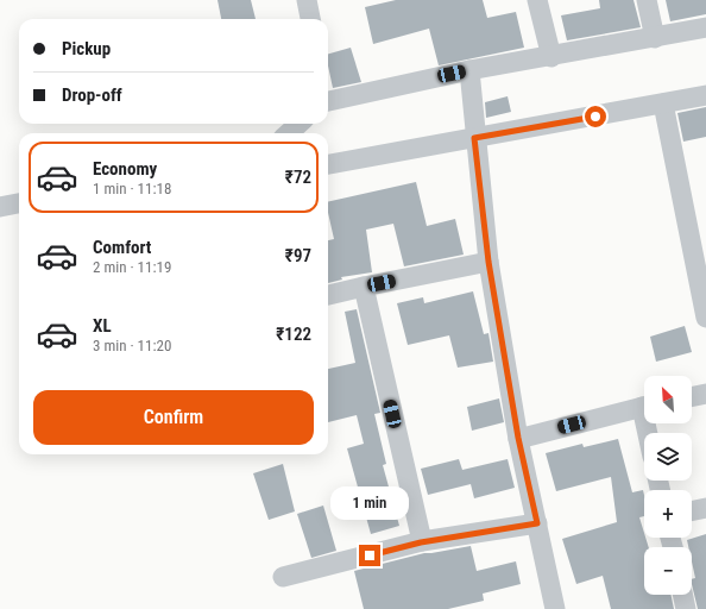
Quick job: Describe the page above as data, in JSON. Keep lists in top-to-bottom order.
{
  "north": "top left",
  "page": {
    "banner": ["Pickup", "Drop-off"],
    "list": [
      {
        "name": "Economy",
        "note": "1 min · 11:18",
        "value": "₹72"
      },
      {
        "name": "Comfort",
        "note": "2 min · 11:19",
        "value": "₹97"
      },
      {
        "name": "XL",
        "note": "3 min · 11:20",
        "value": "₹122"
      }
    ],
    "map_buttons": ["+", "−"],
    "buttons": "Confirm",
    "bubble": "1 min"
  }
}
